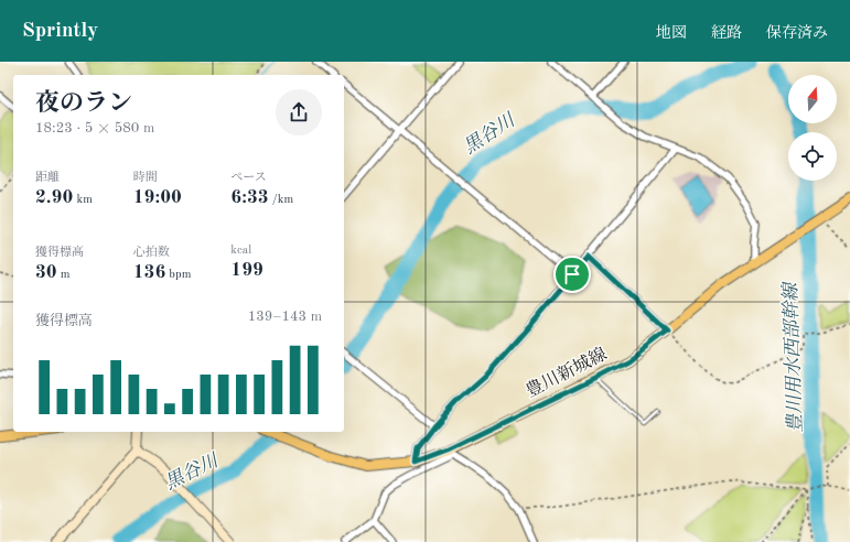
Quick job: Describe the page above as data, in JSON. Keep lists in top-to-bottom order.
{
  "streets": {
    "main road": ["豊川新城線"]
  },
  "water": ["黒谷川", "豊川用水西部幹線"],
  "north": "top",
  "page": {
    "header": "Sprintly",
    "nav": ["地図", "経路", "保存済み"],
    "heading": ["夜のラン", "18:23 · 5 × 580 m"],
    "stats": [
      ["距離", "2.90 km"],
      ["時間", "19:00"],
      ["ペース", "6:33 /km"],
      ["獲得標高", "30 m"],
      ["心拍数", "136 bpm"],
      ["kcal", "199"]
    ],
    "chart": ["獲得標高", "139–143 m"]
  }
}
